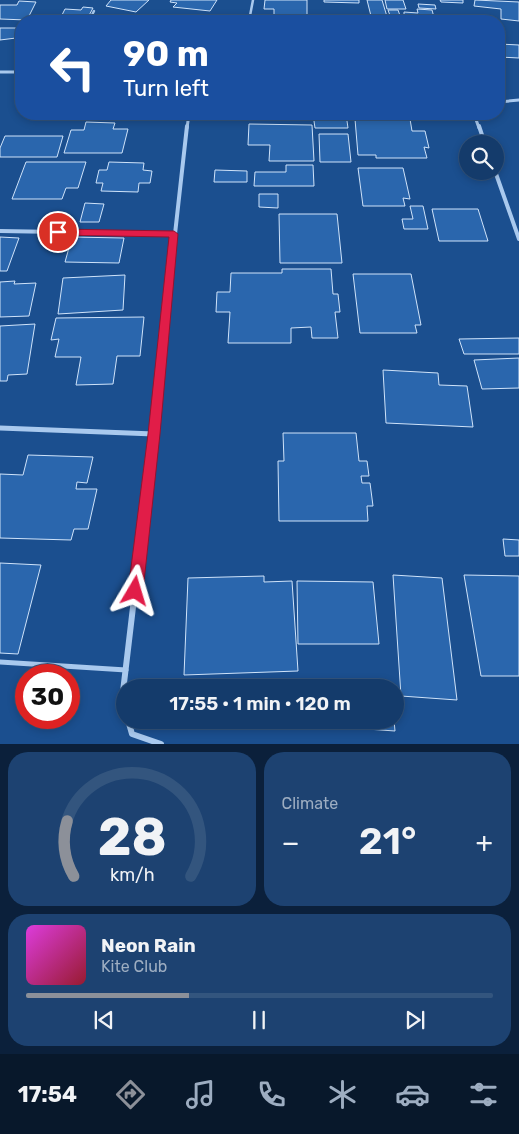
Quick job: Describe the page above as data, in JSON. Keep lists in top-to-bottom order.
{
  "page": {
    "turn": ["90 m", "Turn left"],
    "limit": "30",
    "trip": "17:55 · 1 min · 120 m",
    "tile": "Climate",
    "heat": ["−", "21°", "+"],
    "song": ["Neon Rain", "Kite Club"],
    "tabs": "17:54",
    "gauge": ["28", "km/h"]
  }
}
